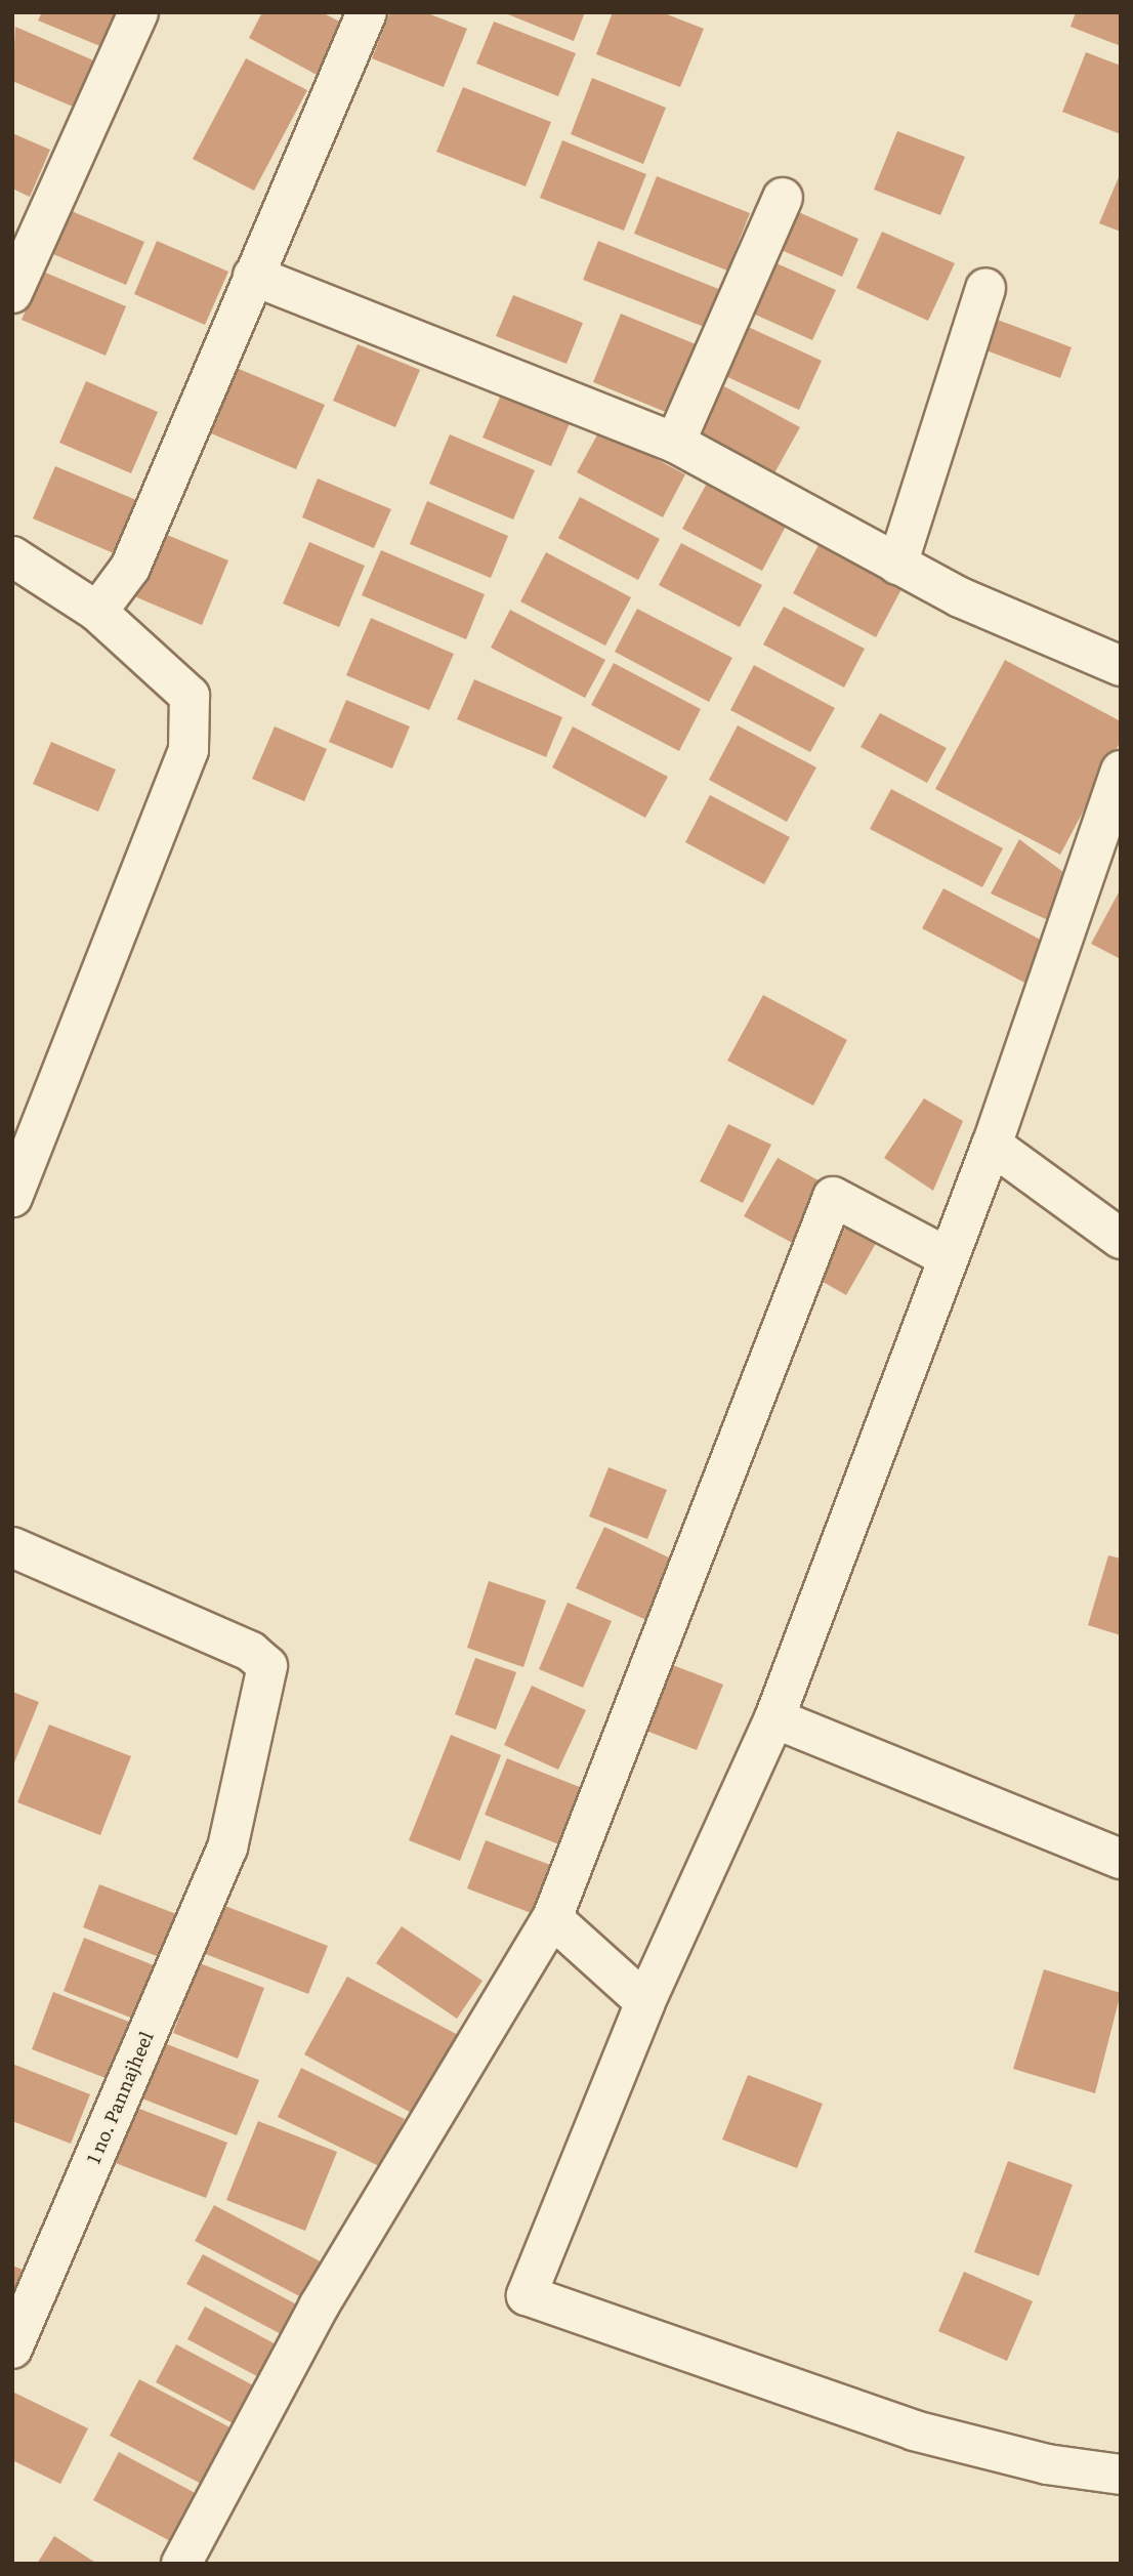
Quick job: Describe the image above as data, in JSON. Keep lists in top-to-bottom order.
{
  "streets": {
    "street": ["1 no. Pannajheel"]
  }
}
